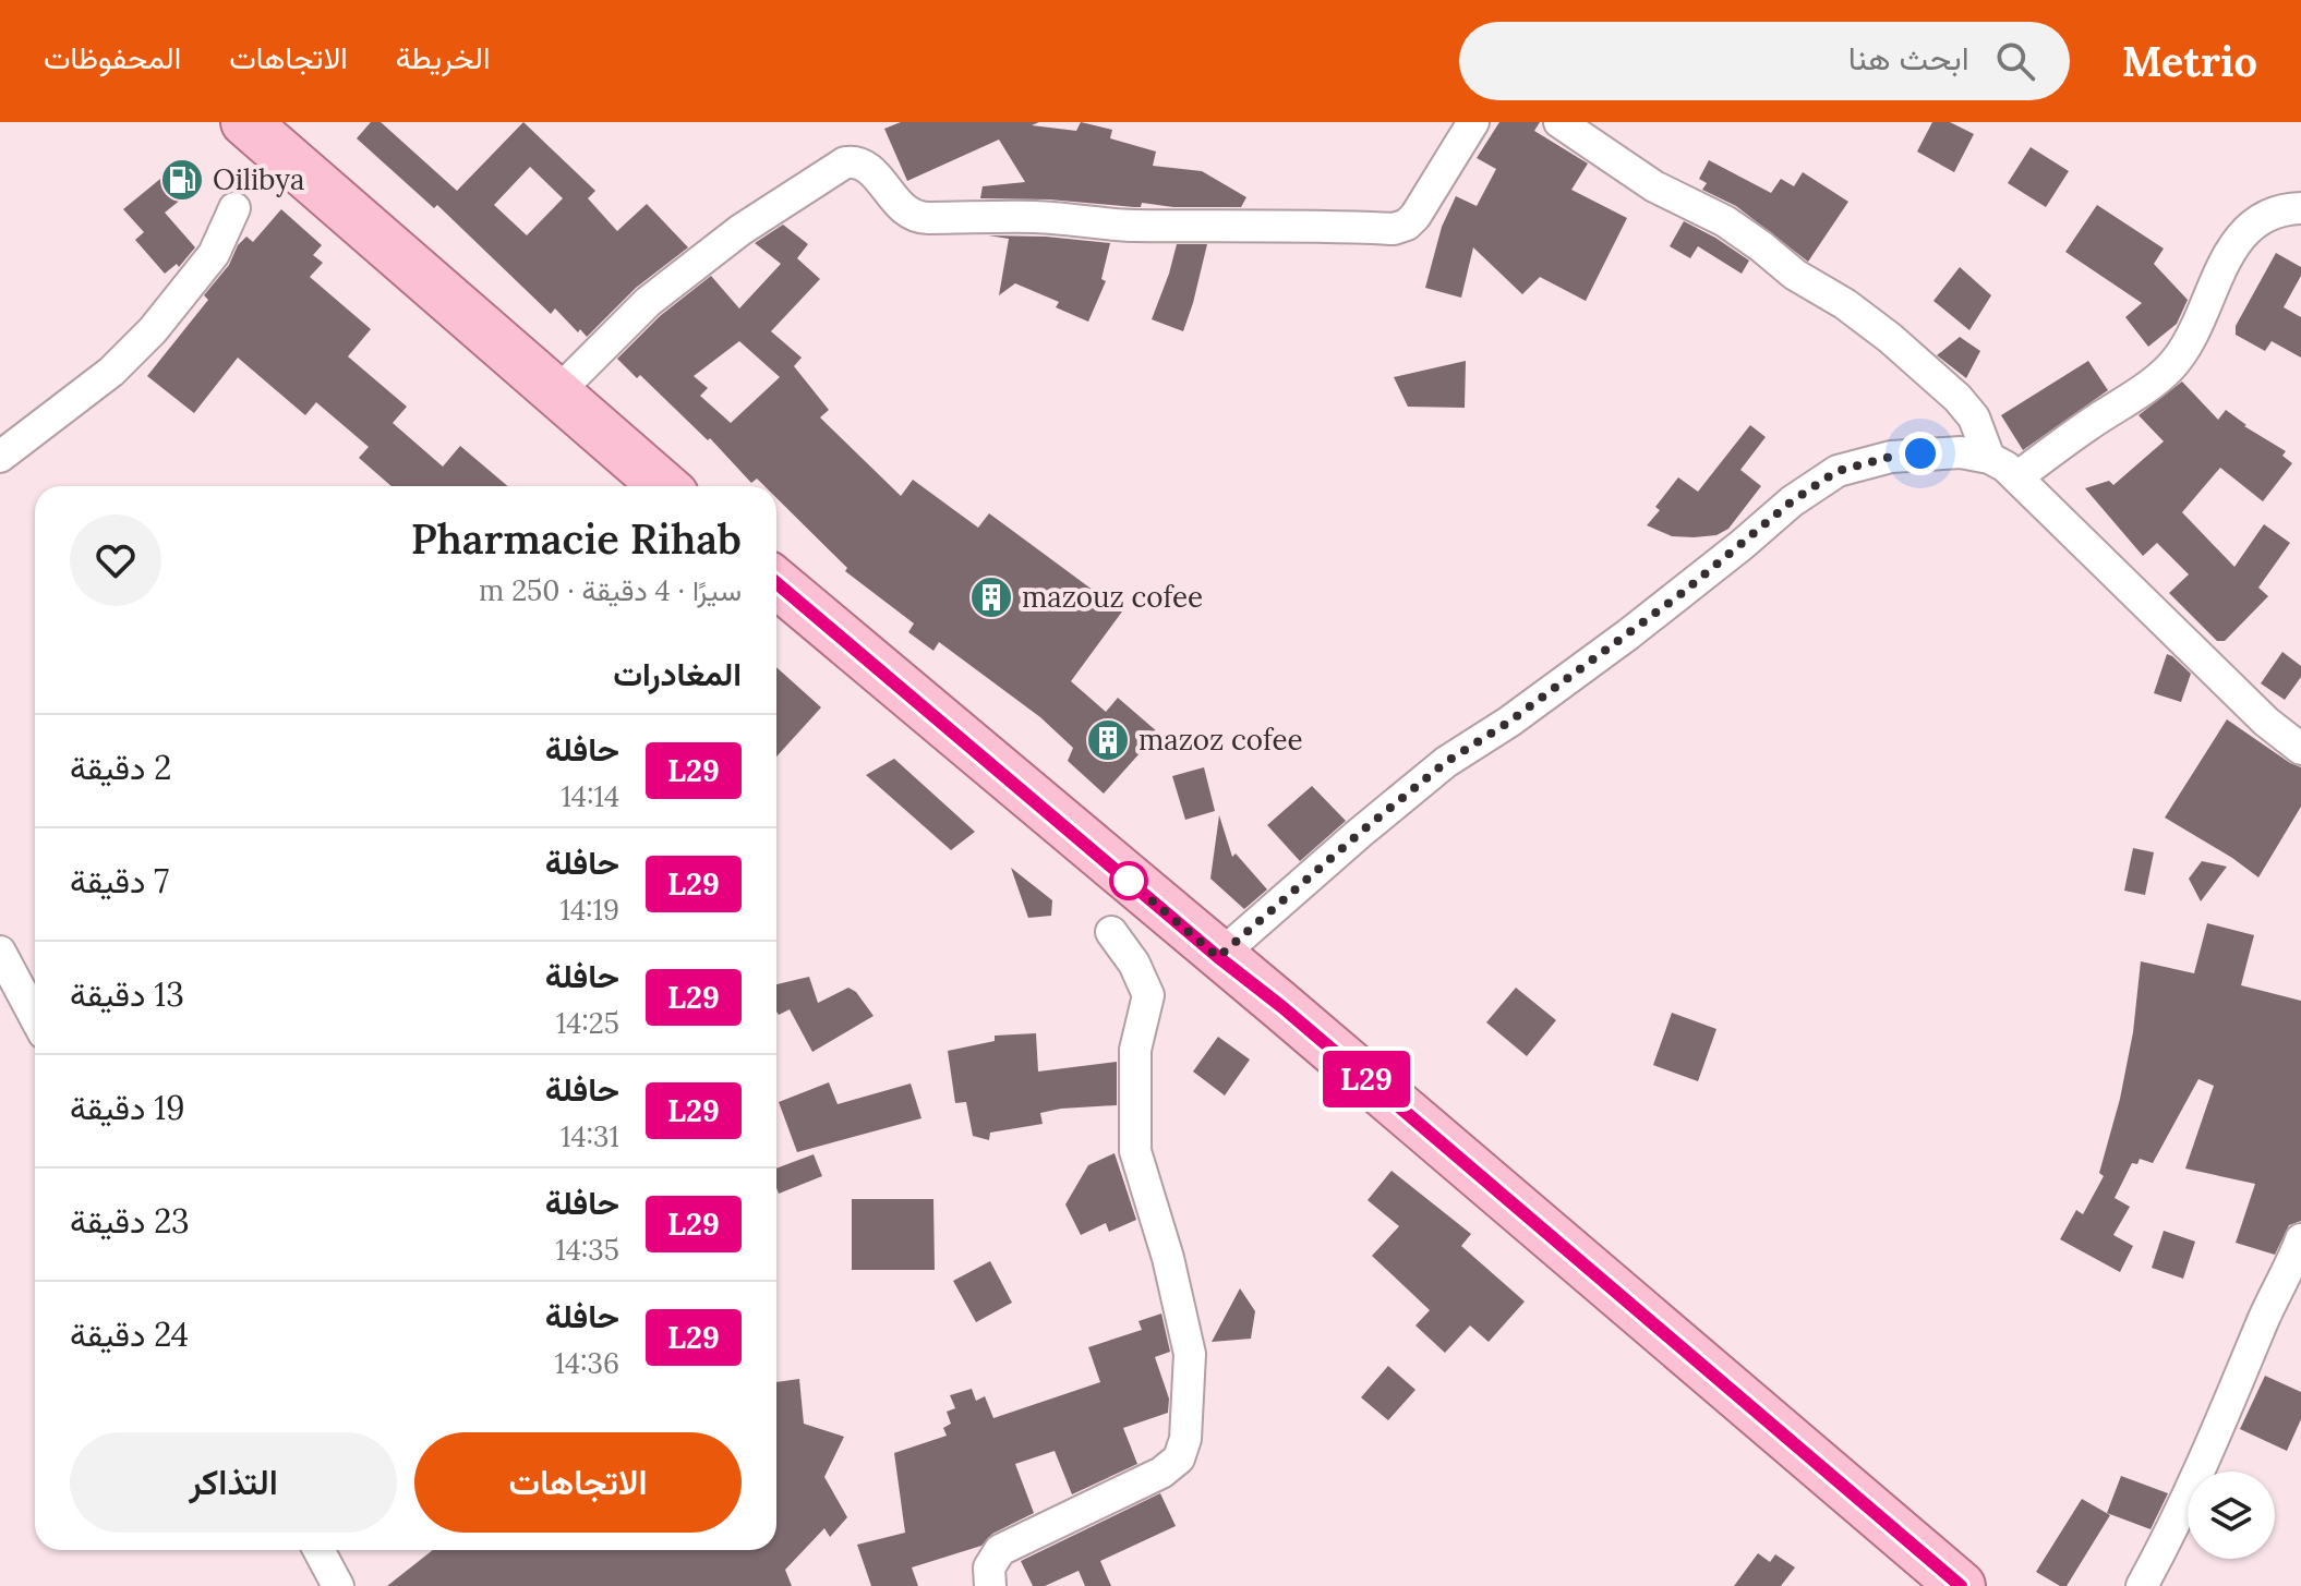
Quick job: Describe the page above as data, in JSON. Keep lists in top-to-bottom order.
{
  "places": {
    "fuel station": ["Oilibya"],
    "building": ["mazouz cofee", "mazoz cofee"]
  },
  "lines": ["bus line L29"],
  "page": {
    "header": "Metrio",
    "search": "ابحث هنا",
    "nav": ["الخريطة", "الاتجاهات", "المحفوظات"],
    "on_map": "L29",
    "heading": [
      ["Pharmacie Rihab", "سيرًا · 4 دقيقة · 250 m"],
      "المغادرات"
    ],
    "list": [
      {
        "mark": "L29",
        "name": "حافلة",
        "note": "14:14",
        "value": "2 دقيقة"
      },
      {
        "mark": "L29",
        "name": "حافلة",
        "note": "14:19",
        "value": "7 دقيقة"
      },
      {
        "mark": "L29",
        "name": "حافلة",
        "note": "14:25",
        "value": "13 دقيقة"
      },
      {
        "mark": "L29",
        "name": "حافلة",
        "note": "14:31",
        "value": "19 دقيقة"
      },
      {
        "mark": "L29",
        "name": "حافلة",
        "note": "14:35",
        "value": "23 دقيقة"
      },
      {
        "mark": "L29",
        "name": "حافلة",
        "note": "14:36",
        "value": "24 دقيقة"
      }
    ],
    "buttons": ["الاتجاهات", "التذاكر"]
  }
}
